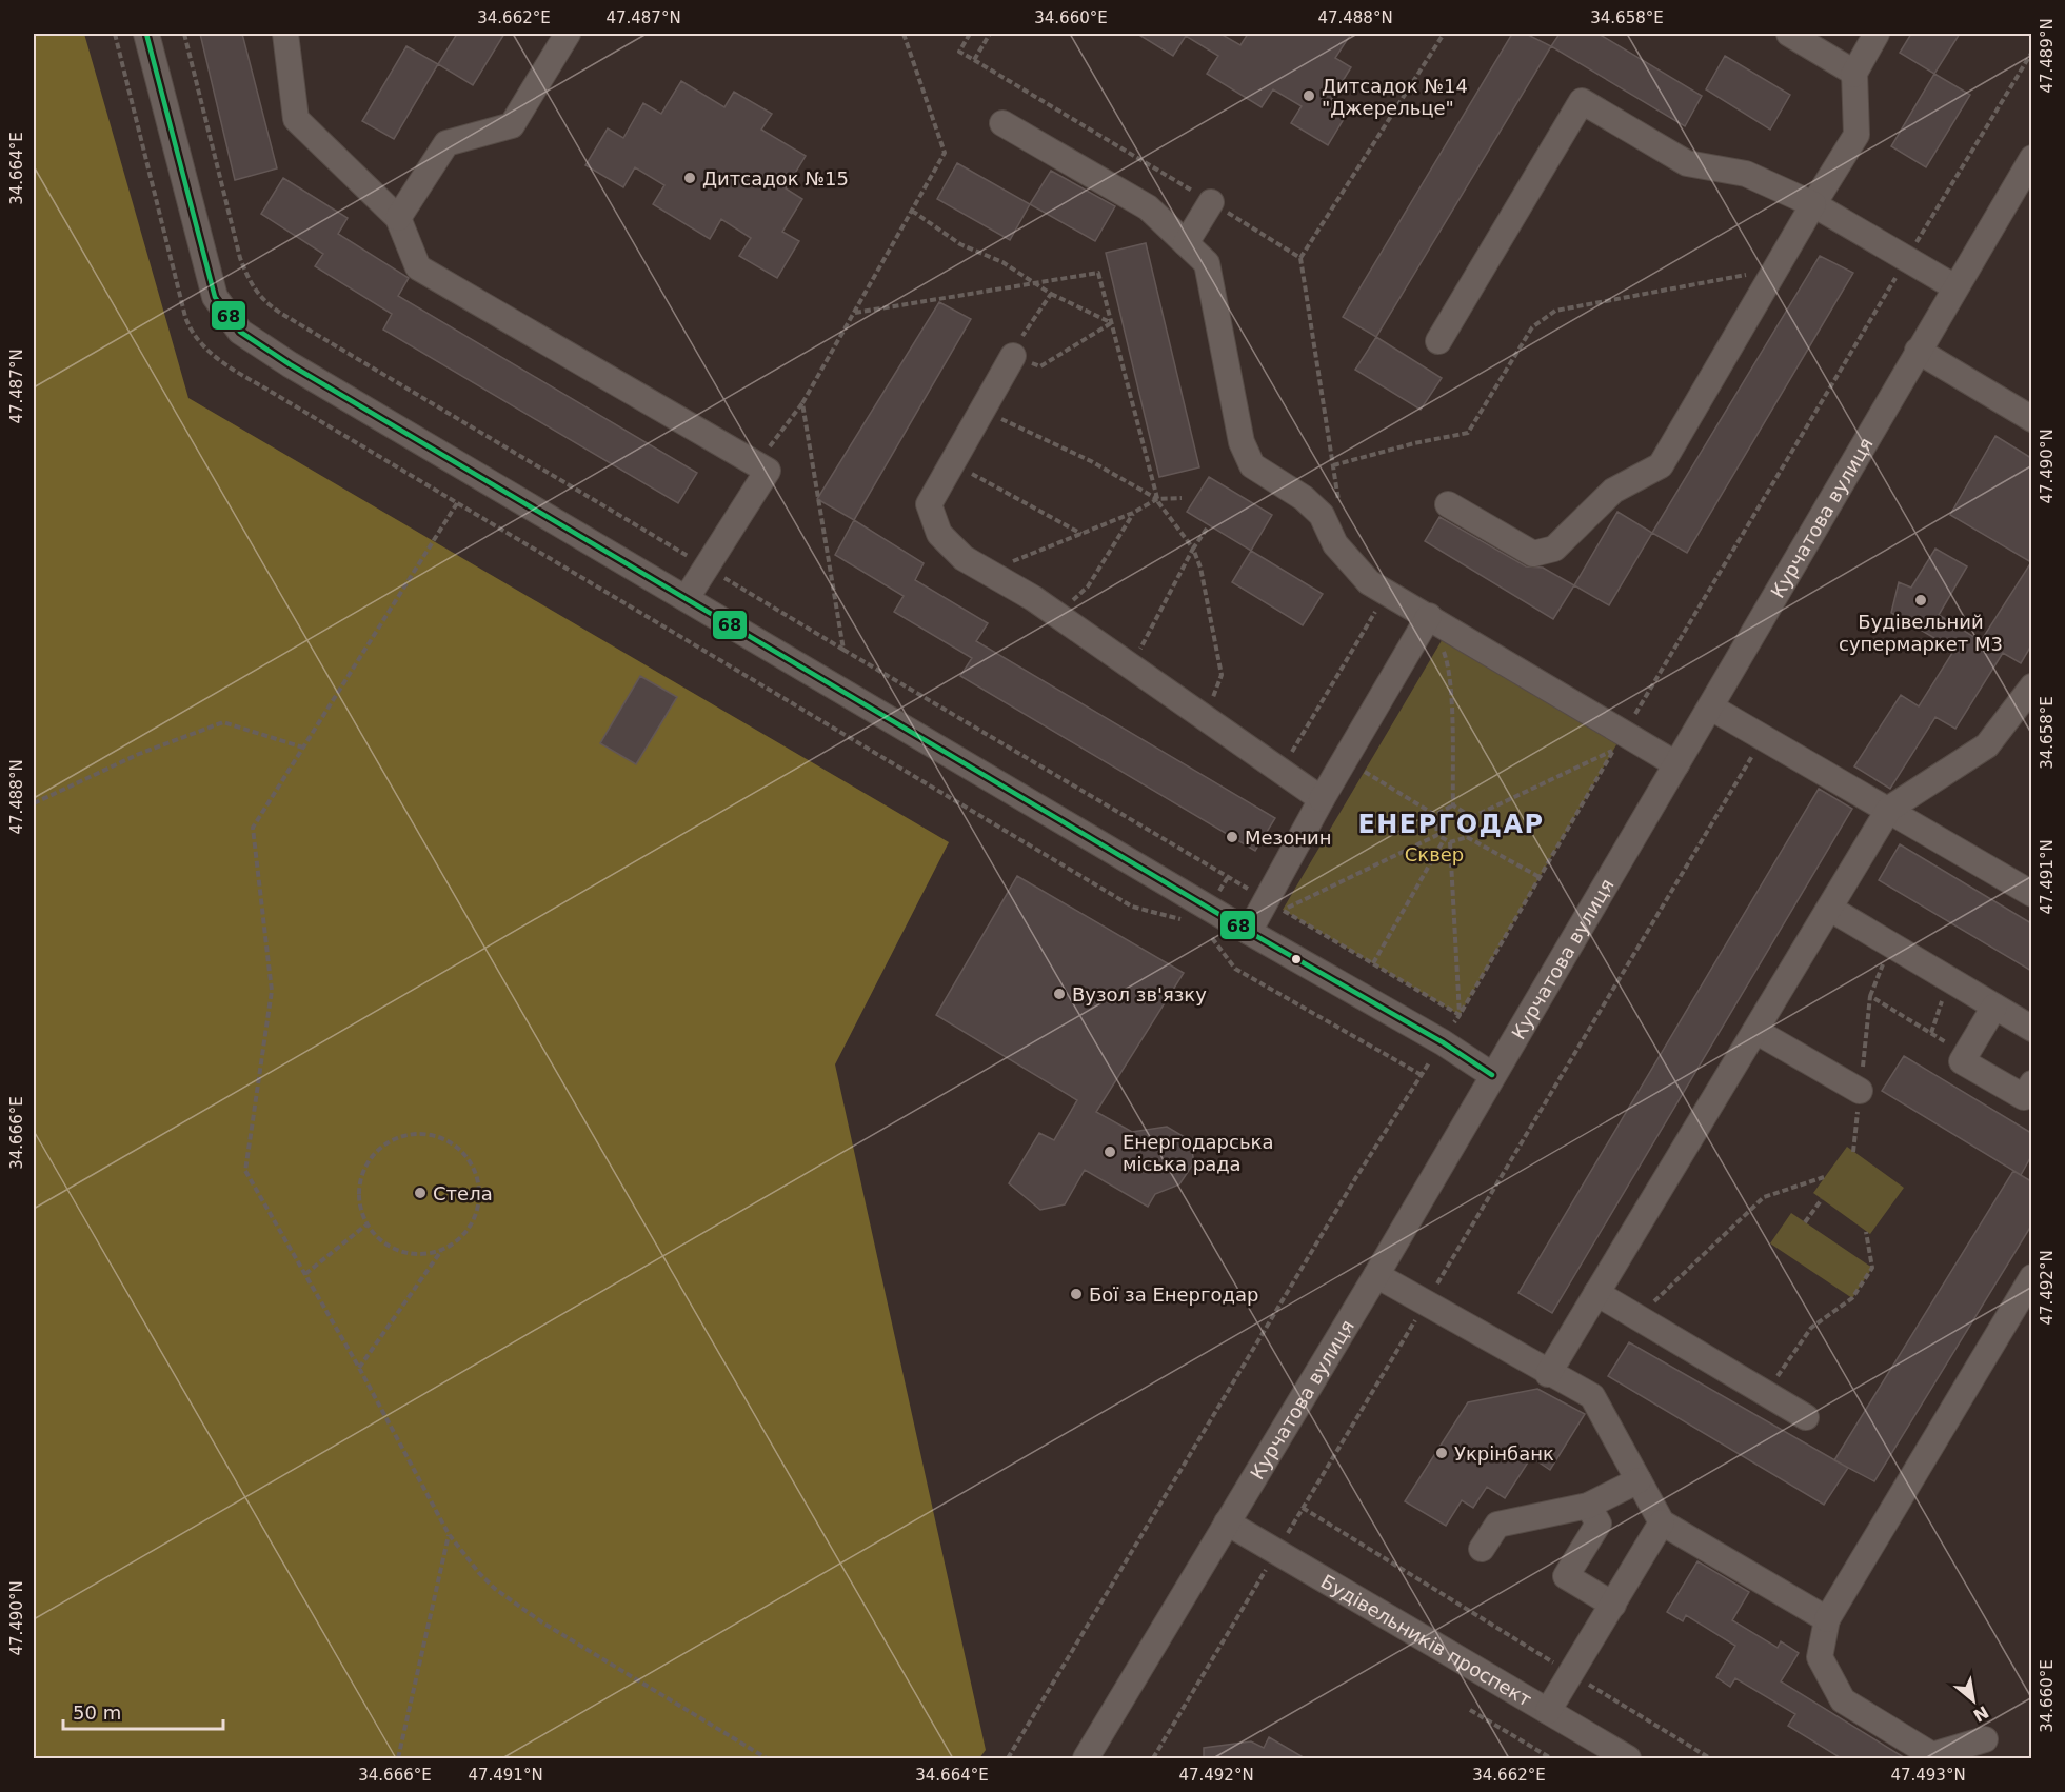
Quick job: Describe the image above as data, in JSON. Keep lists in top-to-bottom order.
{
  "streets": {
    "street": ["Курчатова вулиця", "Будівельників проспект"]
  },
  "crossings": [
    ["Курчатова вулиця", "Будівельників проспект"]
  ],
  "districts": ["ЕНЕРГОДАР"],
  "parks": ["Сквер"],
  "places": [
    "Дитсадок №14 \"Джерельце\"",
    "Дитсадок №15",
    "Будівельний супермаркет М3",
    "Мезонин",
    "Вузол зв'язку",
    "Енергодарська міська рада",
    "Стела",
    "Бої за Енергодар",
    "Укрінбанк"
  ],
  "lines": ["transit line 68"],
  "scale_bar": "50 m",
  "north": "bottom right",
  "coordinates": [
    "34.662°E",
    "47.487°N",
    "34.660°E",
    "47.488°N",
    "34.658°E",
    "47.489°N",
    "34.664°E",
    "47.490°N",
    "47.491°N",
    "34.666°E",
    "47.492°N",
    "47.493°N"
  ]
}
